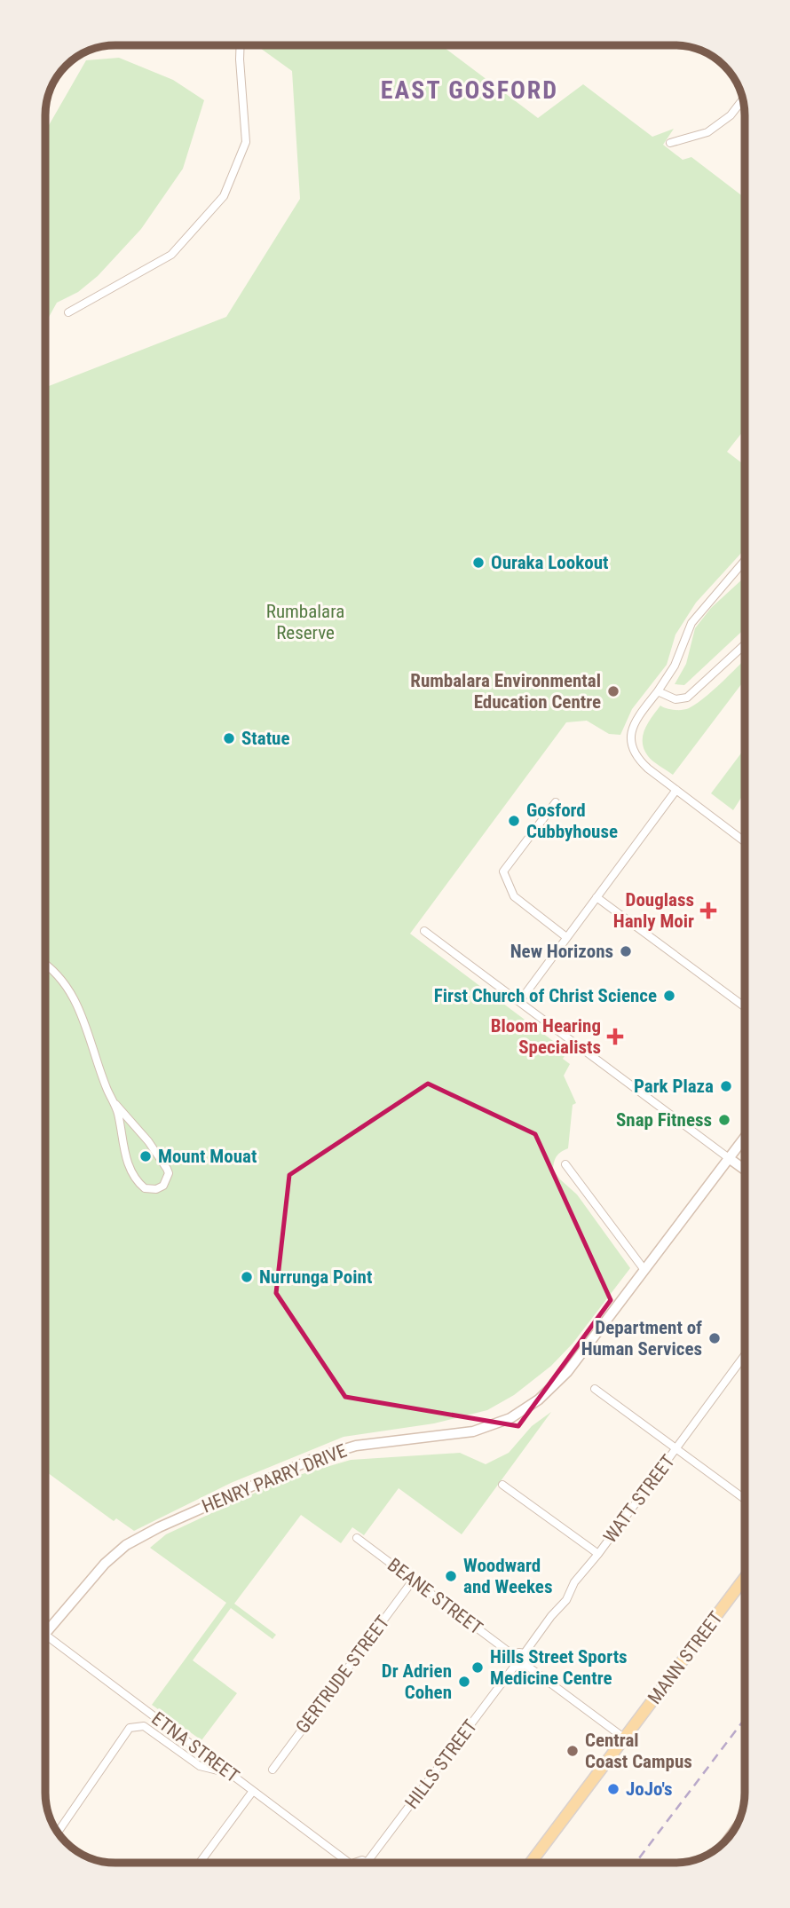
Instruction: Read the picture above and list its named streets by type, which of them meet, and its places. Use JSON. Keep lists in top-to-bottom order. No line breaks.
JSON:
{"streets":{"main road":["HENRY PARRY DRIVE","MANN STREET"],"street":["WATT STREET","BEANE STREET","GERTRUDE STREET","ETNA STREET","HILLS STREET"]},"crossings":[["WATT STREET","BEANE STREET"],["WATT STREET","HILLS STREET"],["BEANE STREET","GERTRUDE STREET"],["BEANE STREET","HILLS STREET"]],"districts":["EAST GOSFORD"],"parks":["Rumbalara Reserve"],"places":{"other":["Ouraka Lookout","Rumbalara Environmental Education Centre","Statue","Gosford Cubbyhouse","New Horizons","First Church of Christ Science","Park Plaza","Snap Fitness","Mount Mouat","Nurrunga Point","Department of Human Services","Woodward and Weekes","Hills Street Sports Medicine Centre","Dr Adrien Cohen","Central Coast Campus","JoJo's"],"health":["Douglass Hanly Moir","Bloom Hearing Specialists"]}}
